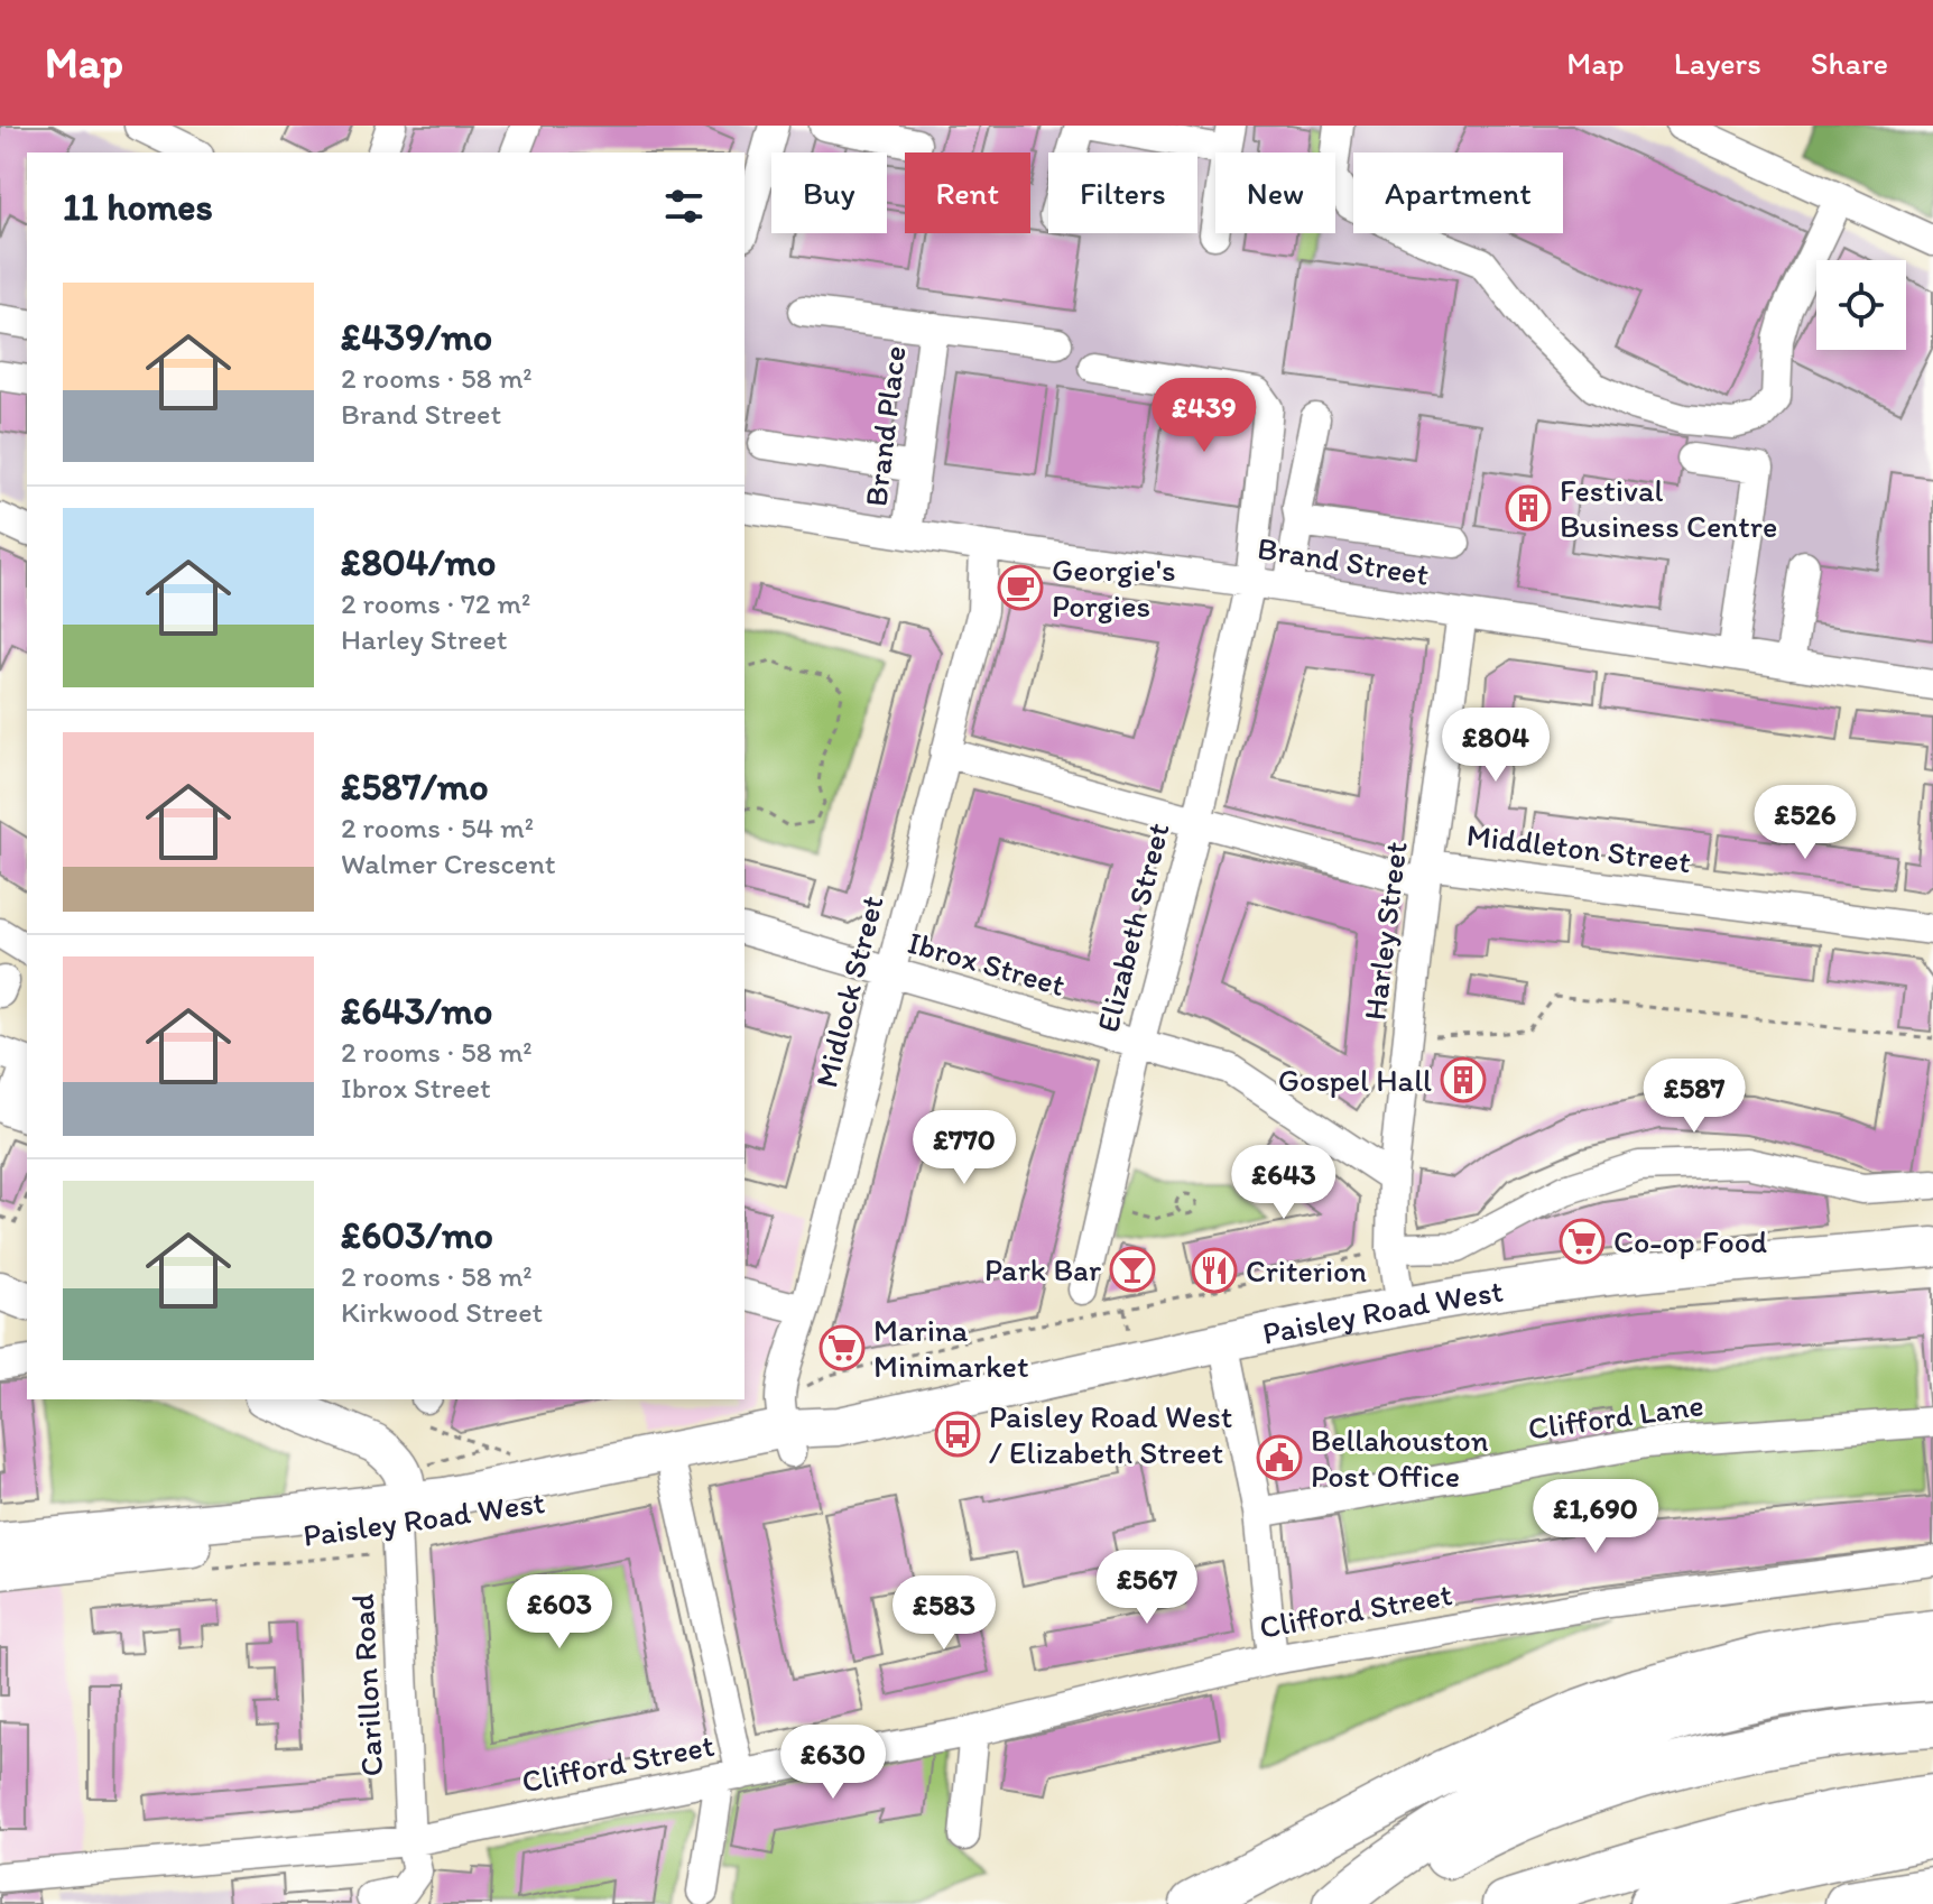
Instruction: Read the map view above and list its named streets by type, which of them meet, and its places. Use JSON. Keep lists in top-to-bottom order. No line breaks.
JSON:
{"streets":{"main road":["Paisley Road West"],"street":["Brand Place","Brand Street","Middleton Street","Elizabeth Street","Harley Street","Ibrox Street","Midlock Street","Clifford Lane","Clifford Street","Carillon Road"]},"crossings":[["Brand Place","Brand Street"],["Brand Street","Elizabeth Street"],["Brand Street","Harley Street"],["Brand Street","Midlock Street"],["Middleton Street","Elizabeth Street"],["Middleton Street","Harley Street"],["Middleton Street","Midlock Street"],["Elizabeth Street","Ibrox Street"],["Harley Street","Ibrox Street"],["Harley Street","Paisley Road West"],["Ibrox Street","Midlock Street"],["Midlock Street","Paisley Road West"],["Paisley Road West","Carillon Road"],["Clifford Street","Carillon Road"]],"places":{"building":["Festival Business Centre","Gospel Hall"],"cafe":["Georgie's Porgies"],"supermarket":["Co-op Food","Marina Minimarket"],"bar":["Park Bar"],"restaurant":["Criterion"],"bus stop":["Paisley Road West / Elizabeth Street"],"public building":["Bellahouston Post Office"]},"page":{"header":"Map","nav":["Map","Layers","Share"],"chip":["Buy","Rent","Filters","New","Apartment"],"heading":"11 homes","list":[{"name":"£439/mo","note":"2 rooms · 58 m² · Brand Street"},{"name":"£804/mo","note":"2 rooms · 72 m² · Harley Street"},{"name":"£587/mo","note":"2 rooms · 54 m² · Walmer Crescent"},{"name":"£643/mo","note":"2 rooms · 58 m² · Ibrox Street"},{"name":"£603/mo","note":"2 rooms · 58 m² · Kirkwood Street"}],"price":["£439","£804","£526","£587","£770","£643","£1,690","£567","£603","£583","£630"]}}
